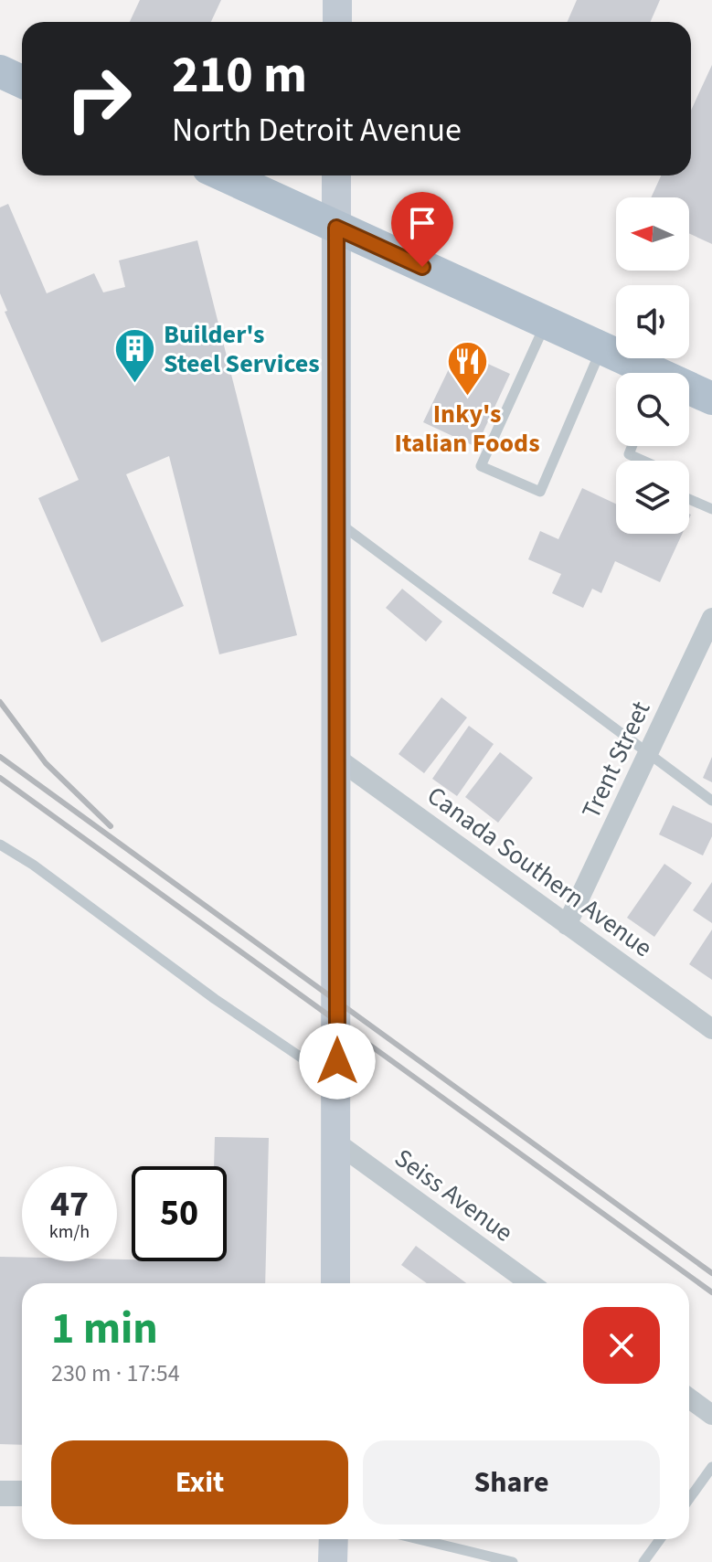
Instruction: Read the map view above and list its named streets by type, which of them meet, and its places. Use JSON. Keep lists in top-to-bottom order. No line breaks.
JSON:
{"streets":{"street":["Trent Street","Canada Southern Avenue","Seiss Avenue"]},"crossings":[["Trent Street","Canada Southern Avenue"]],"places":{"building":["Builder's Steel Services"],"restaurant":["Inky's Italian Foods"]},"north":"left","page":{"turn":["210 m","North Detroit Avenue"],"speed":"47 km/h","limit":"50","heading":["1 min","230 m · 17:54"],"buttons":["Exit","Share"]}}
